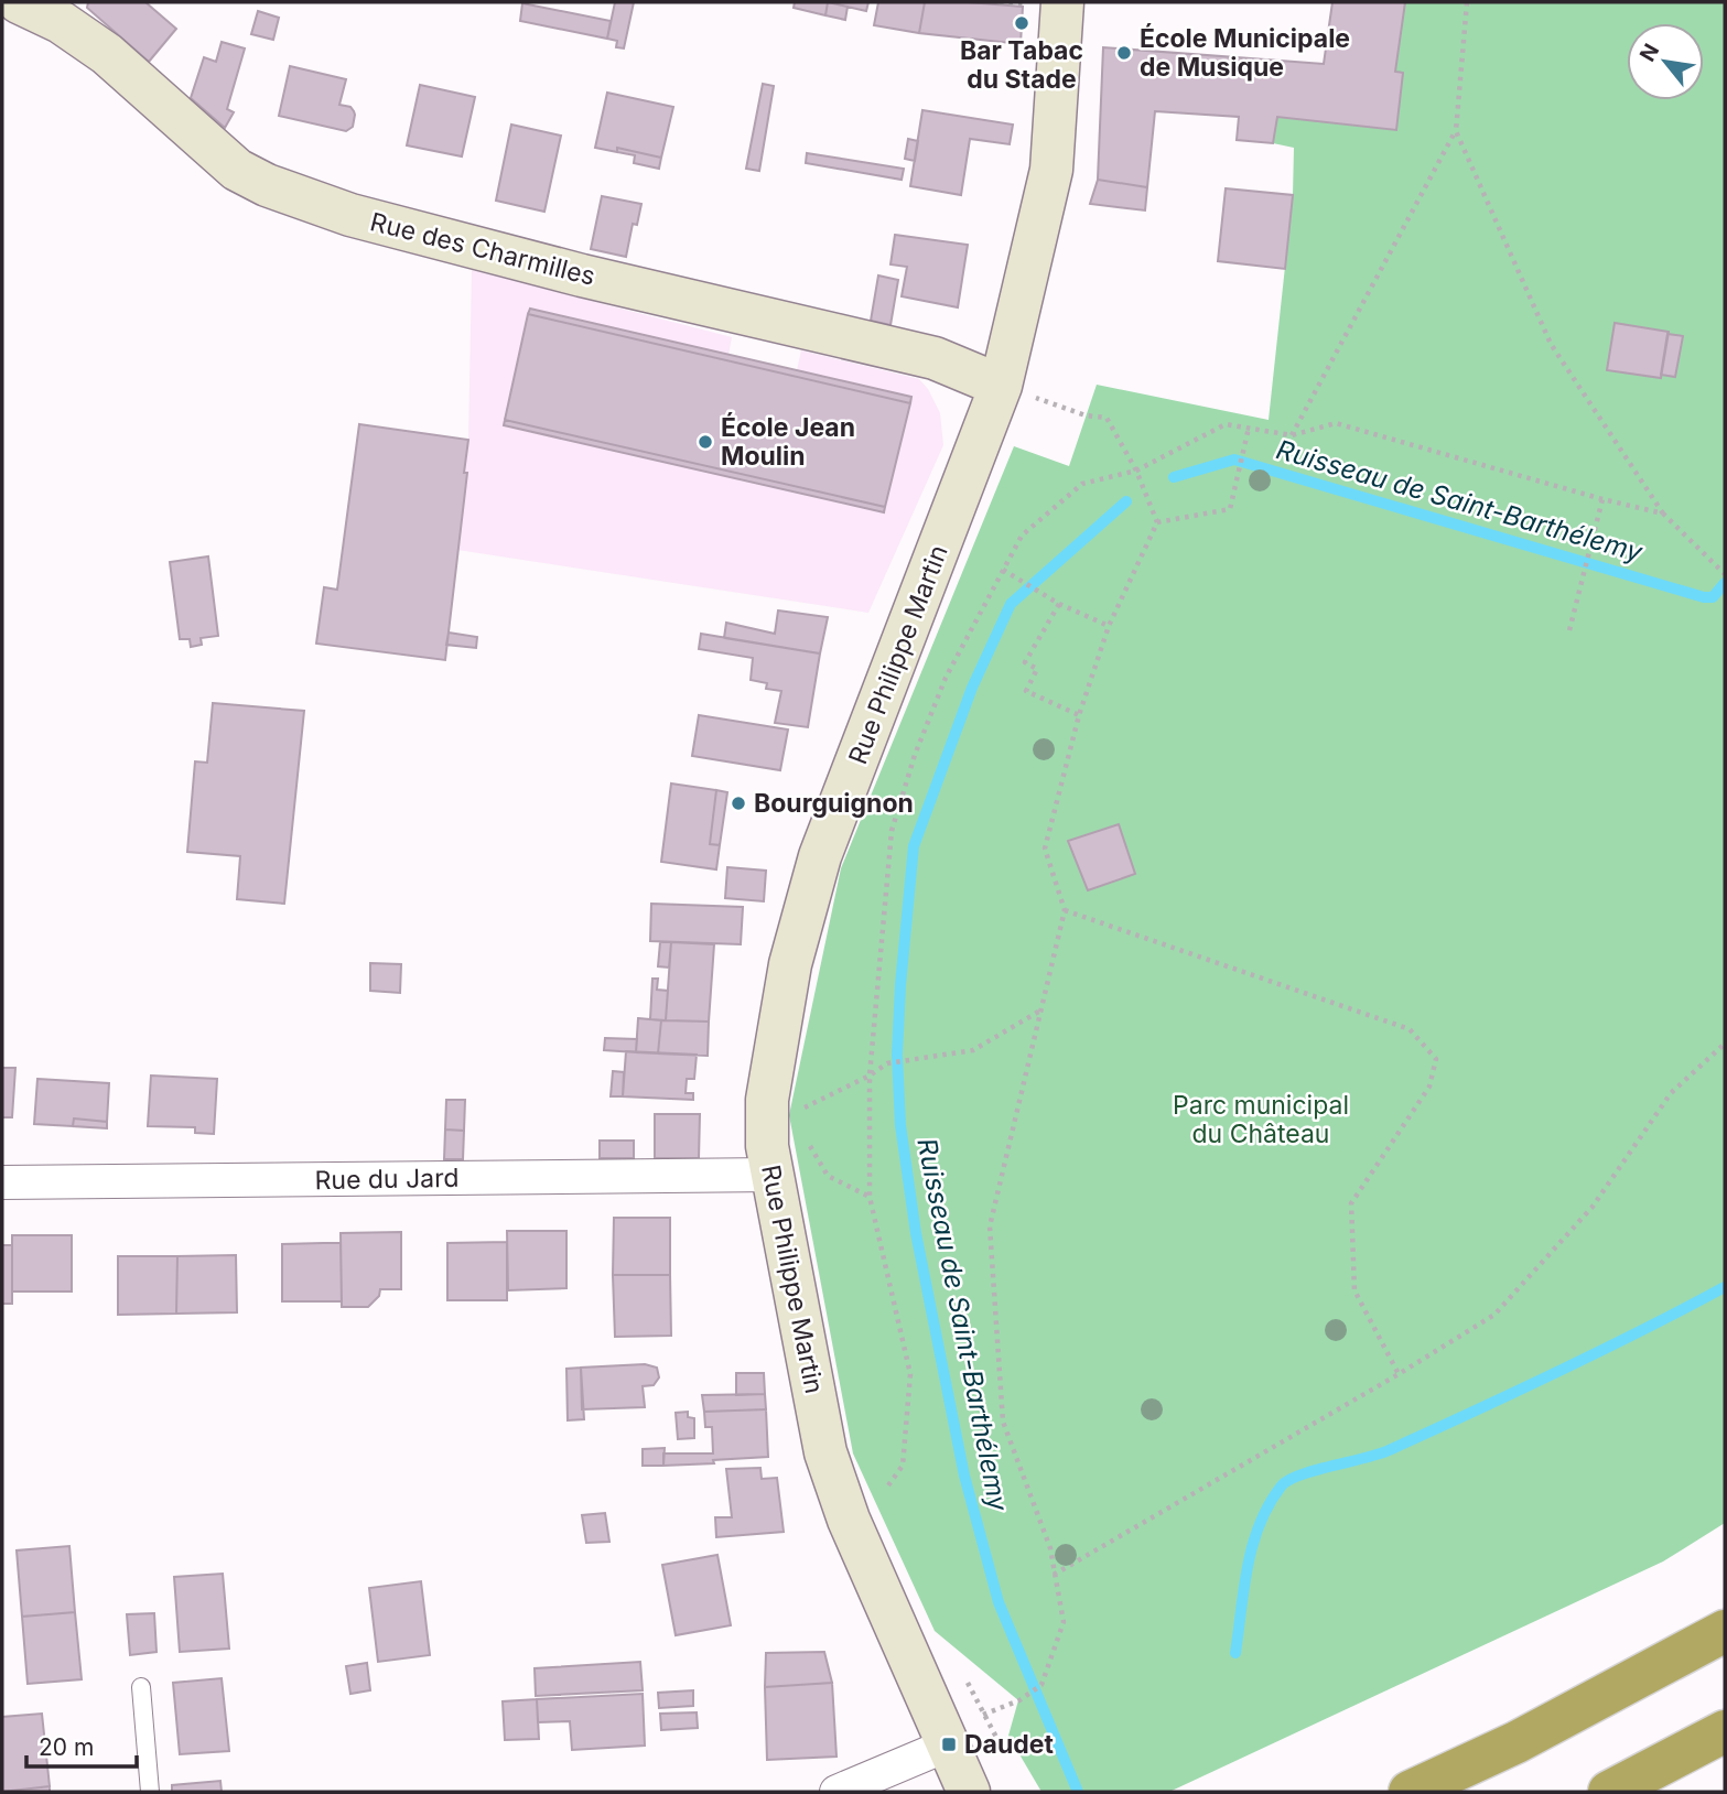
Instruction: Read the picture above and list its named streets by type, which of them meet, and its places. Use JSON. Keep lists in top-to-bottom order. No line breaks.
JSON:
{"streets":{"street":["Rue des Charmilles","Rue Philippe Martin","Rue du Jard"]},"crossings":[["Rue des Charmilles","Rue Philippe Martin"],["Rue Philippe Martin","Rue du Jard"]],"water":["Ruisseau de Saint-Barthélemy"],"parks":["Parc municipal du Château"],"places":{"other":["Bar Tabac du Stade","École Municipale de Musique","École Jean Moulin","Bourguignon"],"transit":["Daudet"]},"scale_bar":"20 m","north":"top left"}
